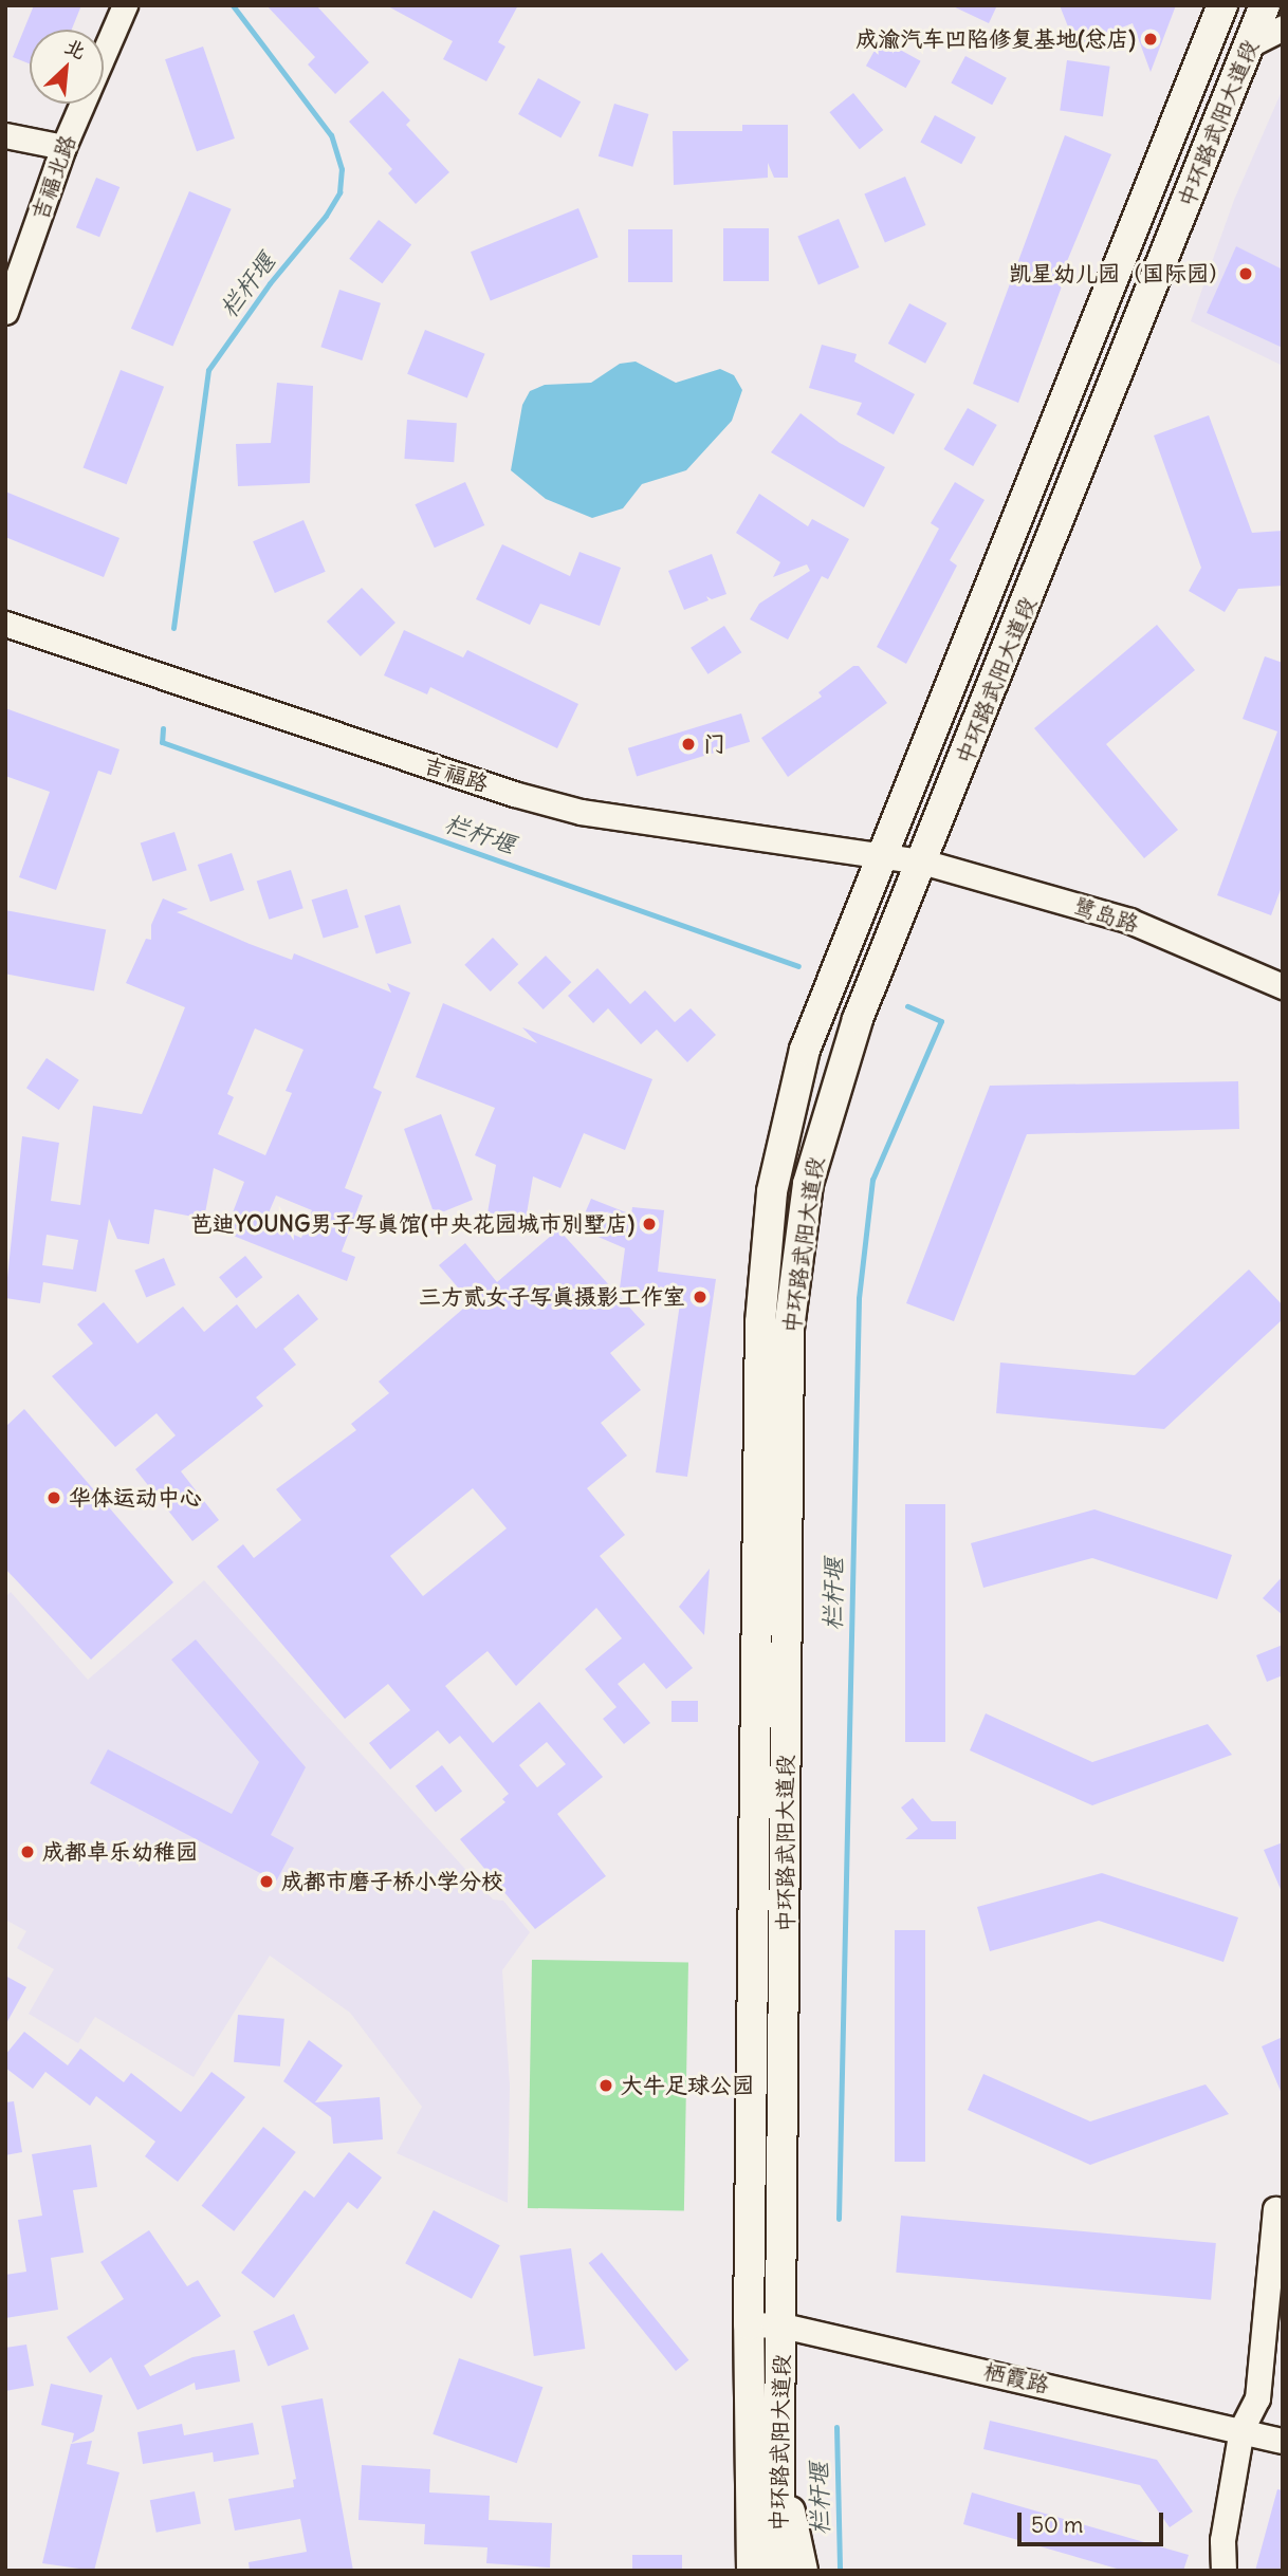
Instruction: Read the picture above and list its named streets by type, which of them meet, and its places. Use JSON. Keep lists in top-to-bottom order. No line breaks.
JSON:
{"streets":{"main road":["中环路武阳大道段"],"street":["吉福北路","吉福路","鹭岛路","栖霞路"]},"crossings":[["中环路武阳大道段","吉福路"],["中环路武阳大道段","鹭岛路"],["中环路武阳大道段","栖霞路"],["吉福路","鹭岛路"]],"water":["栏杆堰"],"places":["成渝汽车凹陷修复基地(总店)","凯星幼儿园（国际园）","门","芭迪YOUNG男子写真馆(中央花园城市别墅店)","三方贰女子写真摄影工作室","华体运动中心","成都卓乐幼稚园","成都市磨子桥小学分校","大牛足球公园"],"scale_bar":"50 m","north":"top right"}
